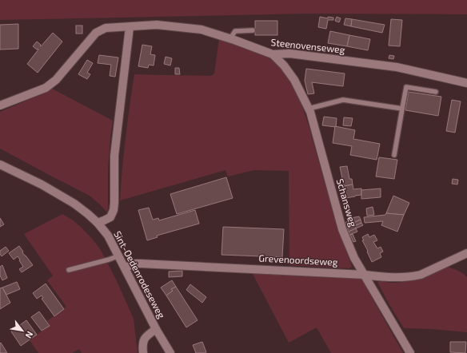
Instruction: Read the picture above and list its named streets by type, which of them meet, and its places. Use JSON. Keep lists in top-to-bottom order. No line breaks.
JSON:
{"streets":{"street":["Steenovenseweg","Schansweg","Grevenoordseweg","Sint-Oedenrodeseweg"]},"crossings":[["Steenovenseweg","Schansweg"],["Schansweg","Grevenoordseweg"],["Grevenoordseweg","Sint-Oedenrodeseweg"]],"north":"bottom right"}
